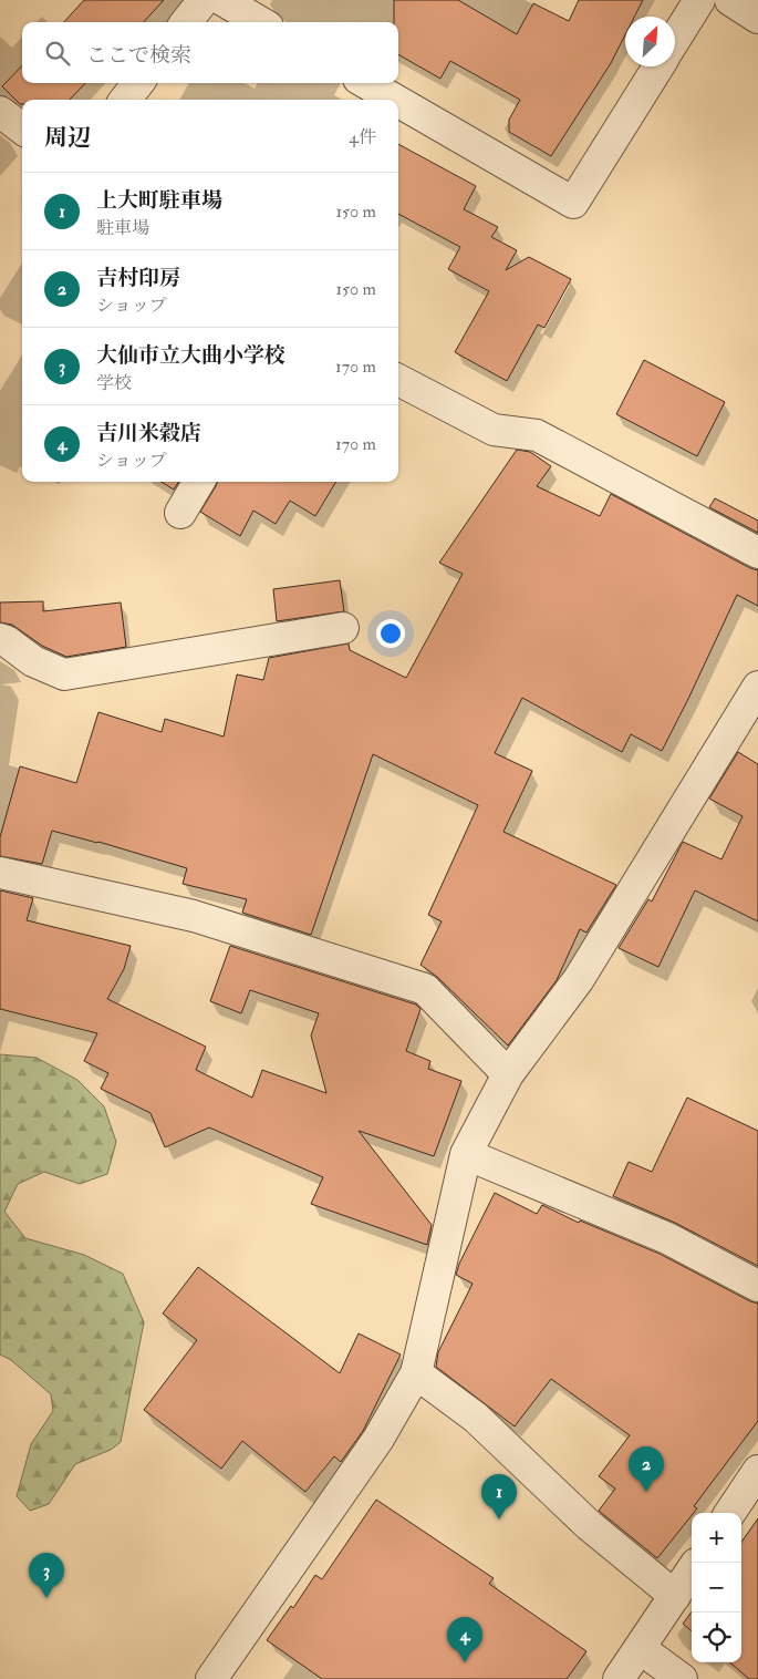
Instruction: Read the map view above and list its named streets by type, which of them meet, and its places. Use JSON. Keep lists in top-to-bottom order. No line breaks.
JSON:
{"north":"top right","page":{"search":"ここで検索","heading":["周辺","4件"],"list":[{"mark":"1","name":"上大町駐車場","note":"駐車場","value":"150 m"},{"mark":"2","name":"吉村印房","note":"ショップ","value":"150 m"},{"mark":"3","name":"大仙市立大曲小学校","note":"学校","value":"170 m"},{"mark":"4","name":"吉川米穀店","note":"ショップ","value":"170 m"}],"pins":["2","1","3","4"],"map_buttons":["+","−"]}}
